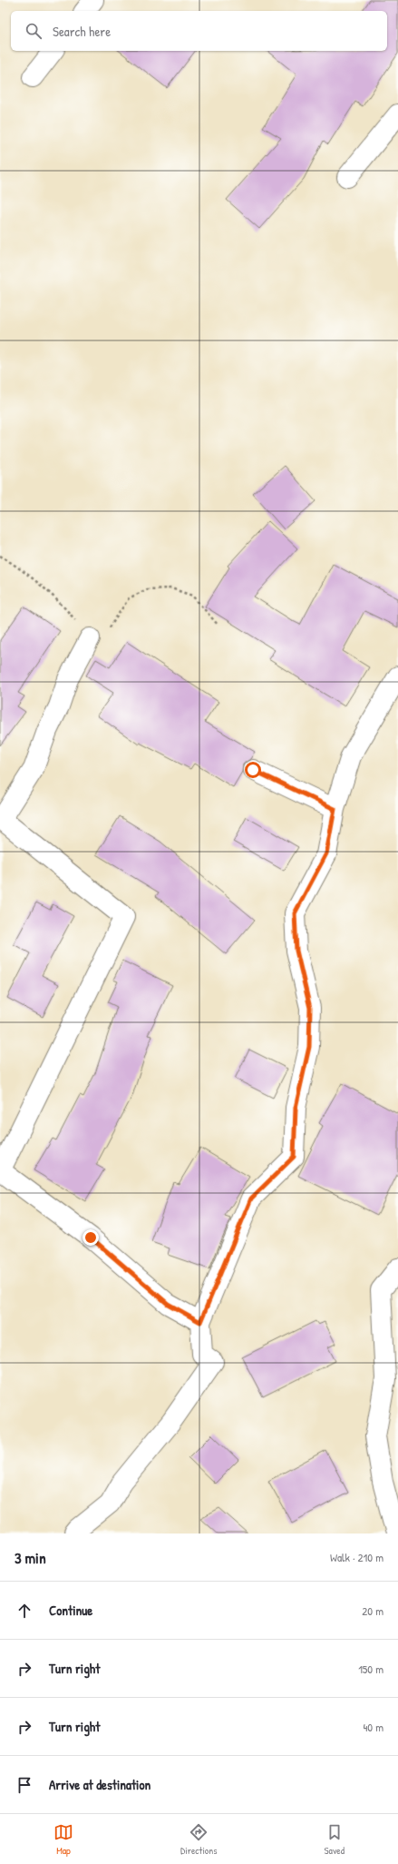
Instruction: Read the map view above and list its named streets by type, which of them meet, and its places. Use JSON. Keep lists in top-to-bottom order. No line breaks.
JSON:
{"page":{"search":"Search here","heading":["3 min","Walk · 210 m"],"list":[["Continue","20 m"],["Turn right","150 m"],["Turn right","40 m"],"Arrive at destination"],"nav":["Map","Directions","Saved"]}}
